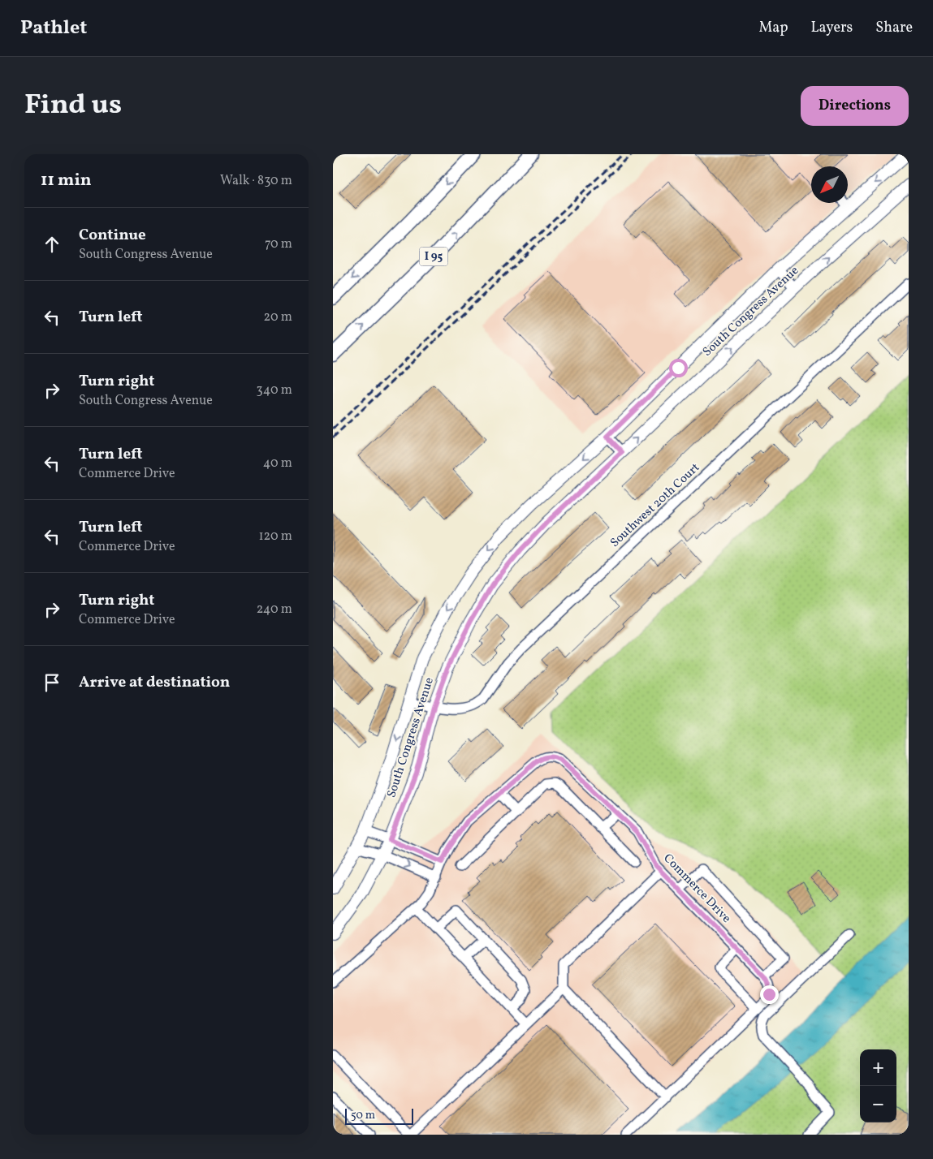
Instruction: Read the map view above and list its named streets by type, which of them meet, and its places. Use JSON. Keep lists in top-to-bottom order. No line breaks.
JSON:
{"streets":{"highway":["I 95"],"main road":["South Congress Avenue"],"street":["Southwest 20th Court","Commerce Drive"]},"crossings":[["South Congress Avenue","Southwest 20th Court"]],"scale_bar":"50 m","north":"bottom left","page":{"header":"Pathlet","nav":["Map","Layers","Share"],"title":"Find us","buttons":"Directions","heading":["11 min","Walk · 830 m"],"list":[["Continue","South Congress Avenue","70 m"],["Turn left","20 m"],["Turn right","South Congress Avenue","340 m"],["Turn left","Commerce Drive","40 m"],["Turn left","Commerce Drive","120 m"],["Turn right","Commerce Drive","240 m"],"Arrive at destination"],"map_buttons":["+","−"],"scale":"50 m"}}
